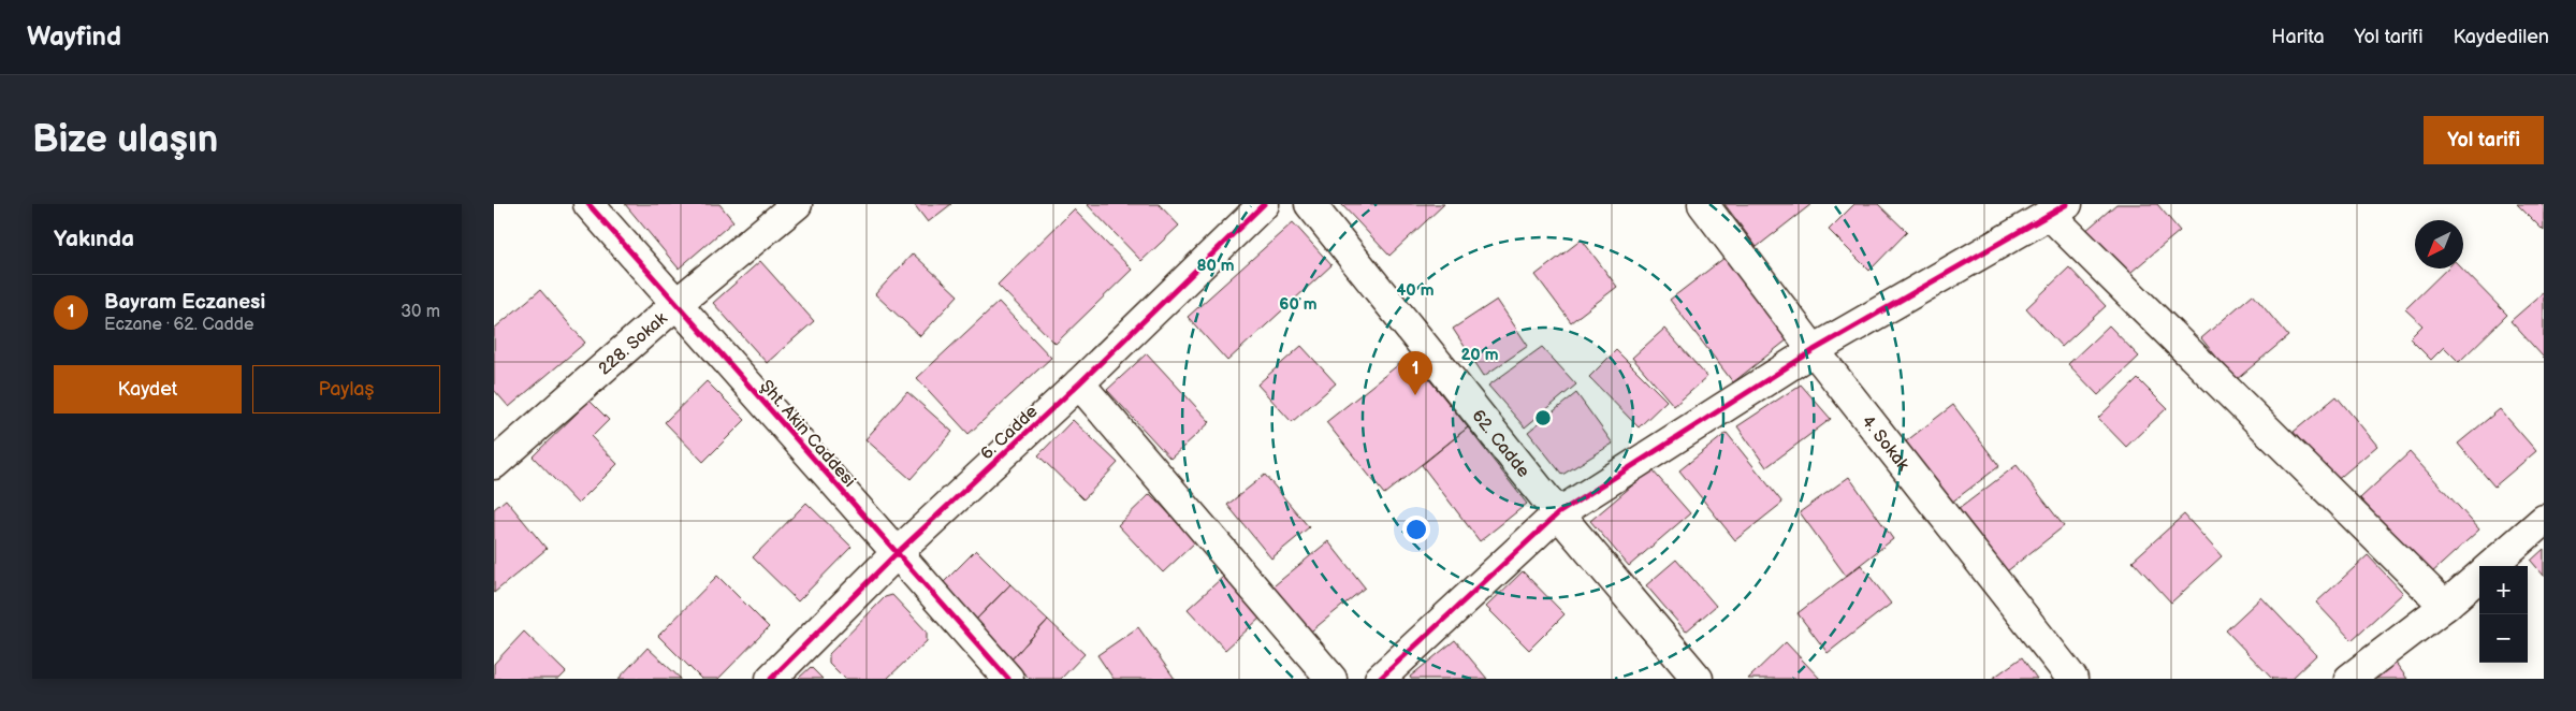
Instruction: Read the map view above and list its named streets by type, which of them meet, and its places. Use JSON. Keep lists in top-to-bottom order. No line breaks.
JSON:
{"streets":{"street":["228. Sokak","6. Cadde","Şht. Akin Caddesi","4. Sokak","62. Cadde"]},"crossings":[["228. Sokak","Şht. Akin Caddesi"],["6. Cadde","Şht. Akin Caddesi"]],"north":"bottom left","page":{"header":"Wayfind","nav":["Harita","Yol tarifi","Kaydedilen"],"buttons":["Yol tarifi",["Kaydet","Paylaş"]],"title":"Bize ulaşın","heading":"Yakında","list":[{"mark":"1","name":"Bayram Eczanesi","note":"Eczane · 62. Cadde","value":"30 m"}],"pins":"1","map_buttons":["+","−"]},"rings":["80 m","40 m","60 m","20 m"]}
